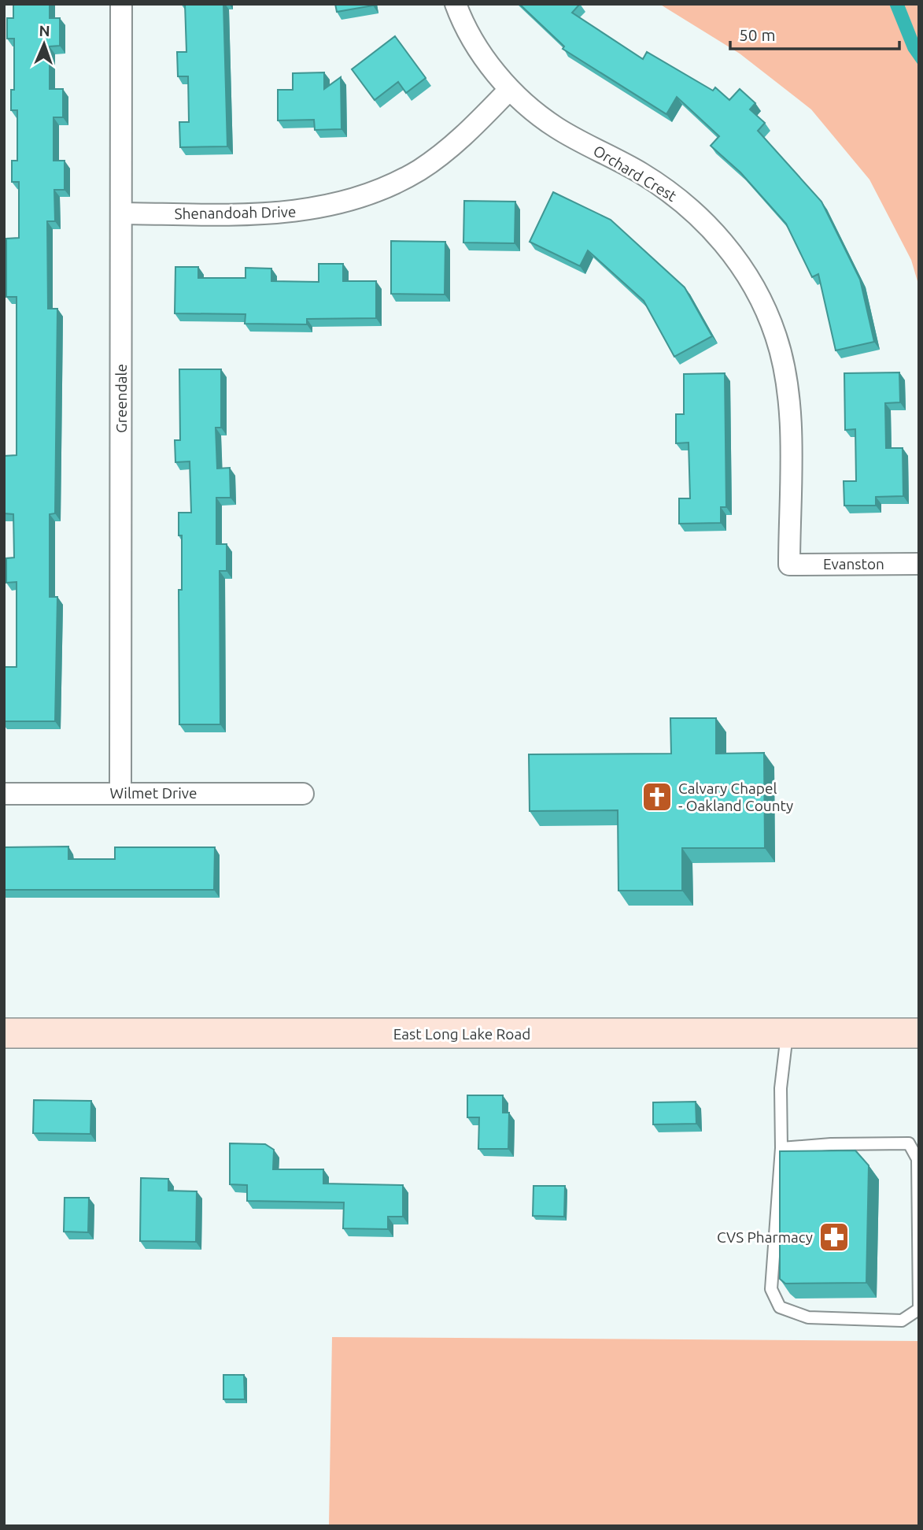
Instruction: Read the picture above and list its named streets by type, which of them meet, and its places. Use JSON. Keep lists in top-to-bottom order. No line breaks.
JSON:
{"streets":{"main road":["East Long Lake Road"],"street":["Orchard Crest","Shenandoah Drive","Greendale","Evanston","Wilmet Drive"]},"crossings":[["Orchard Crest","Shenandoah Drive"],["Orchard Crest","Evanston"],["Shenandoah Drive","Greendale"],["Greendale","Wilmet Drive"]],"places":{"church":["Calvary Chapel - Oakland County"],"pharmacy":["CVS Pharmacy"]},"scale_bar":"50 m","north":"top"}
